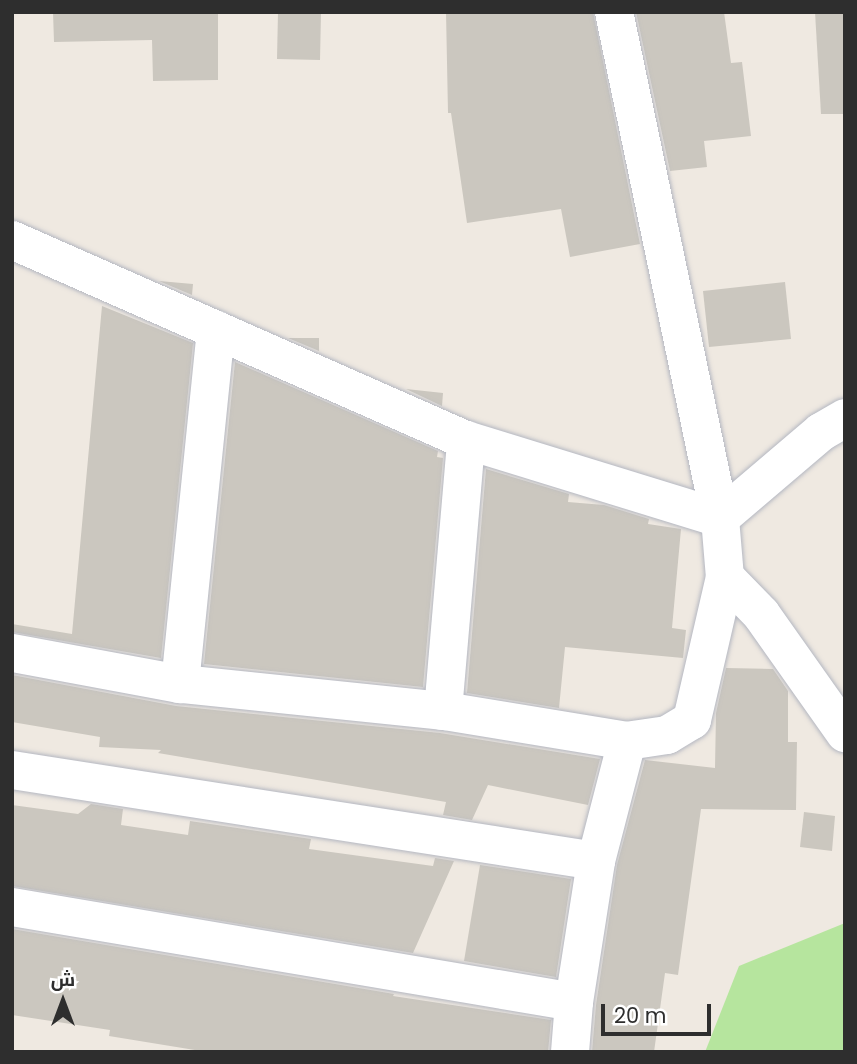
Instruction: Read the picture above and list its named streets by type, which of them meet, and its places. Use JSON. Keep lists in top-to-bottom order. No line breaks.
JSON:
{"scale_bar":"20 m","north":"top"}
